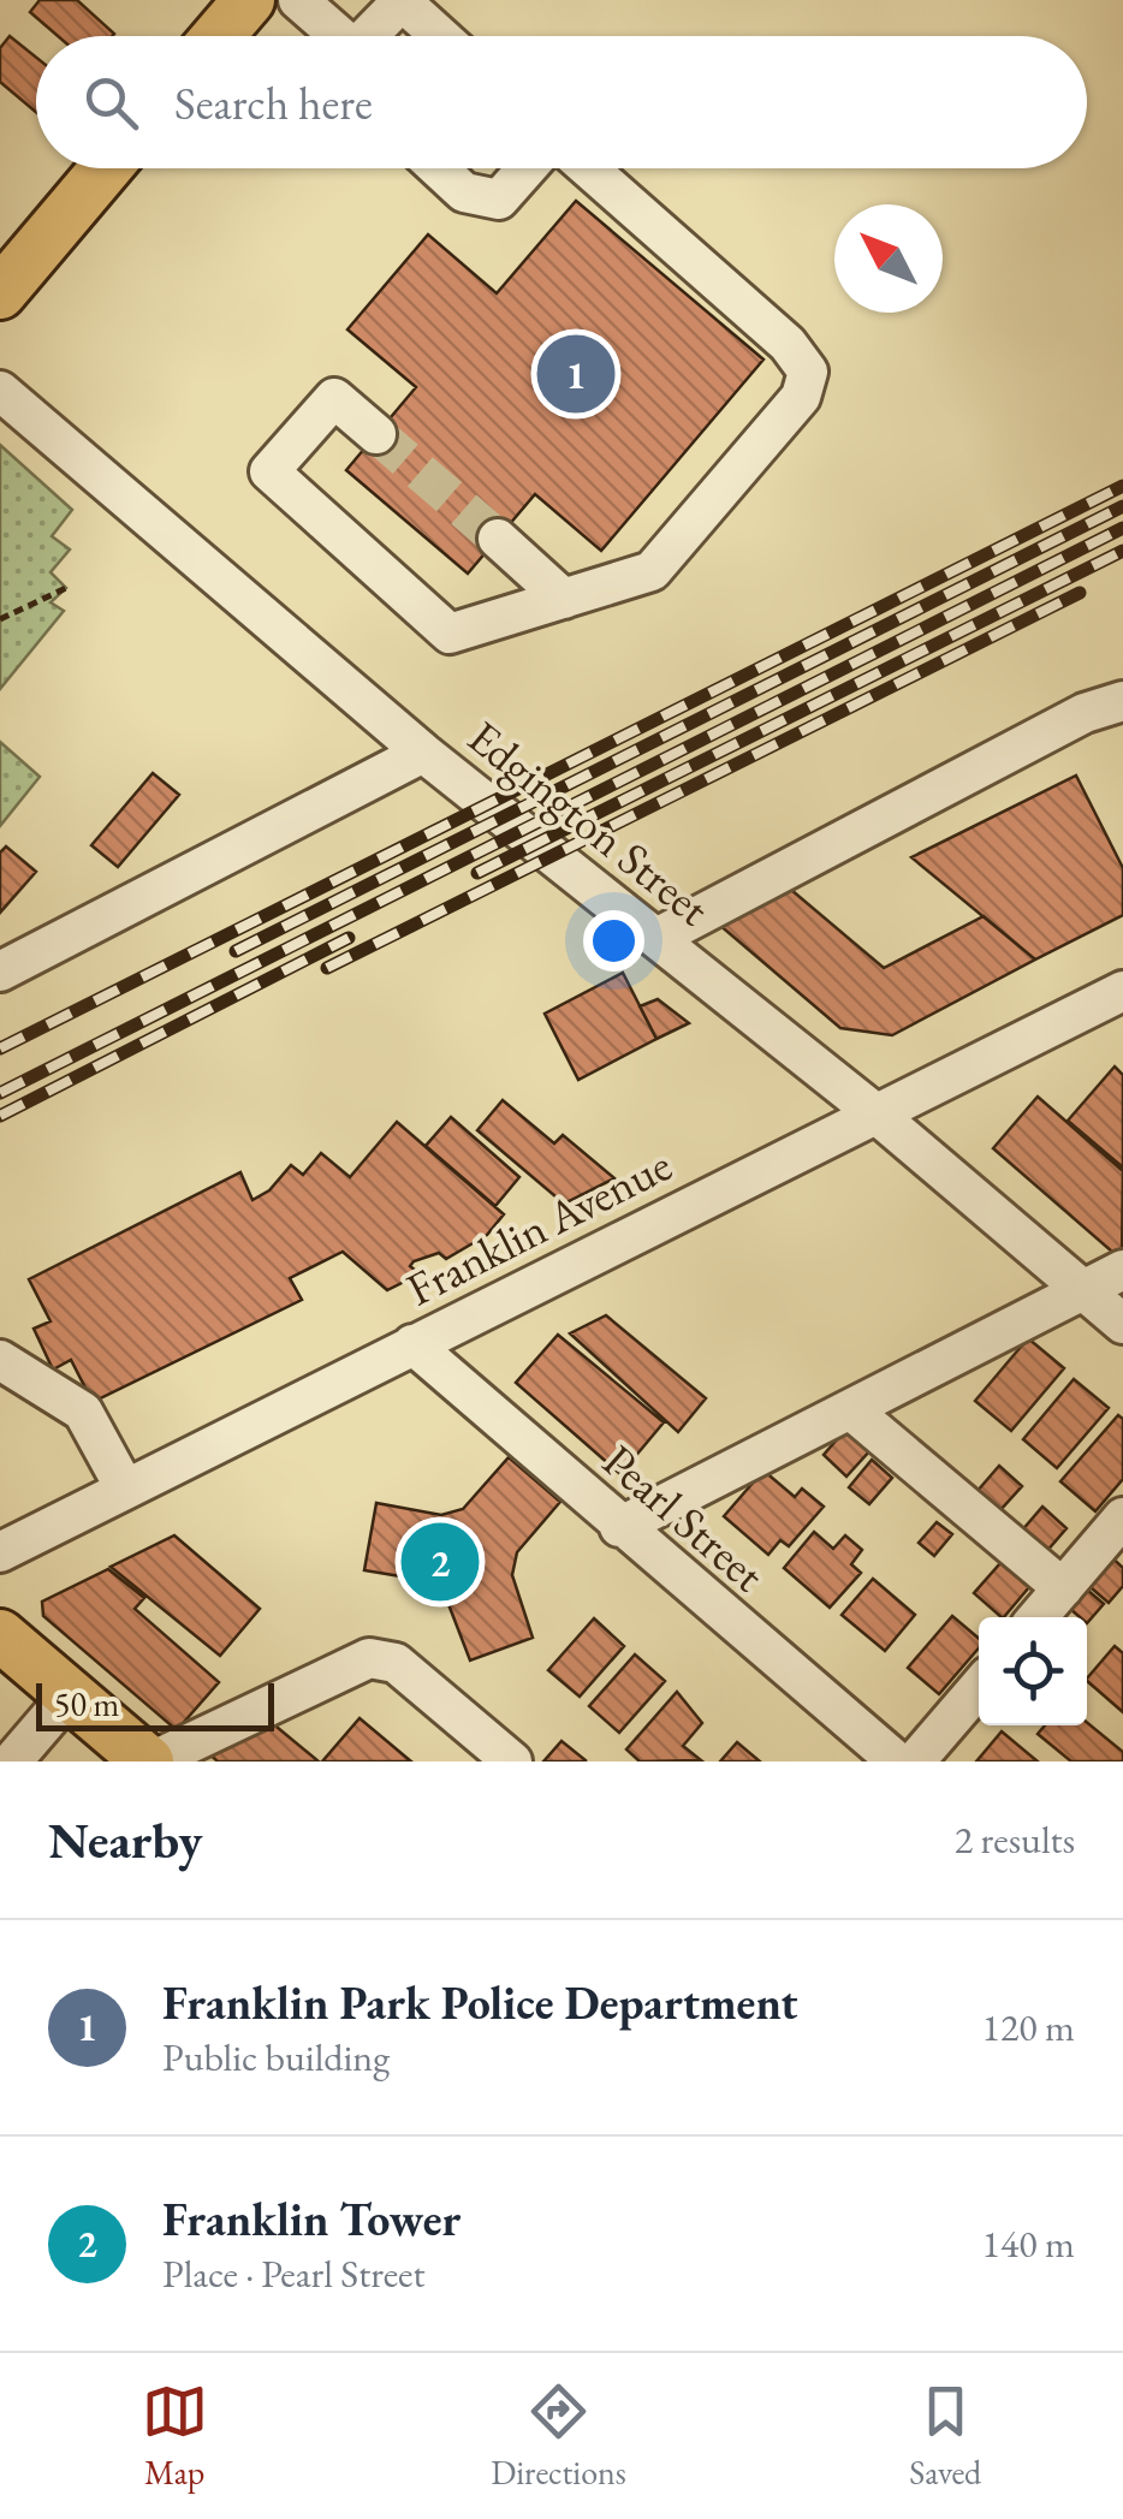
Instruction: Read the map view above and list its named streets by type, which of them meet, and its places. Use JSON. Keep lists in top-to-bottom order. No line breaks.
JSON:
{"streets":{"street":["Edgington Street","Franklin Avenue","Pearl Street"]},"crossings":[["Edgington Street","Franklin Avenue"],["Franklin Avenue","Pearl Street"]],"scale_bar":"50 m","north":"top left","page":{"search":"Search here","pins":["1","2"],"scale":"50 m","heading":["Nearby","2 results"],"list":[{"mark":"1","name":"Franklin Park Police Department","note":"Public building","value":"120 m"},{"mark":"2","name":"Franklin Tower","note":"Place · Pearl Street","value":"140 m"}],"nav":["Map","Directions","Saved"]}}
